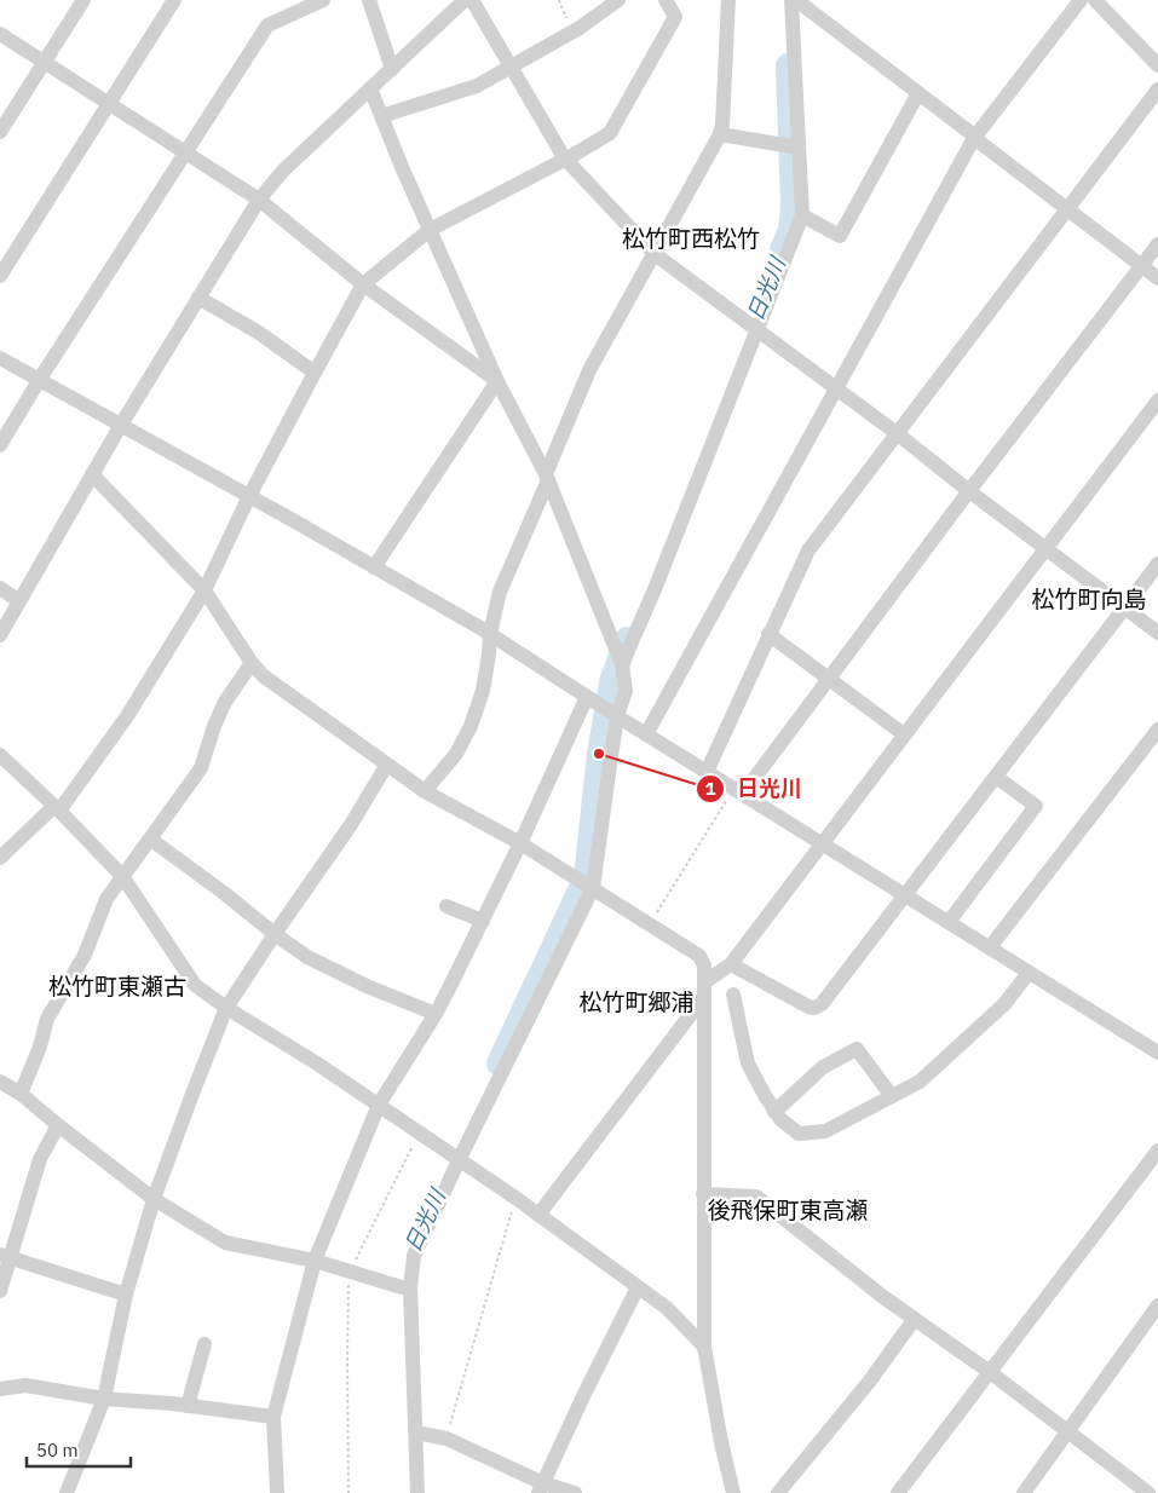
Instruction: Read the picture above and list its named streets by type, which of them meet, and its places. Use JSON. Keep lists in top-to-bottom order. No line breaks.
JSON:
{"districts":["松竹町西松竹","松竹町向島","松竹町東瀬古","松竹町郷浦","後飛保町東高瀬"],"water":["日光川"],"places":["日光川"],"scale_bar":"50 m"}
